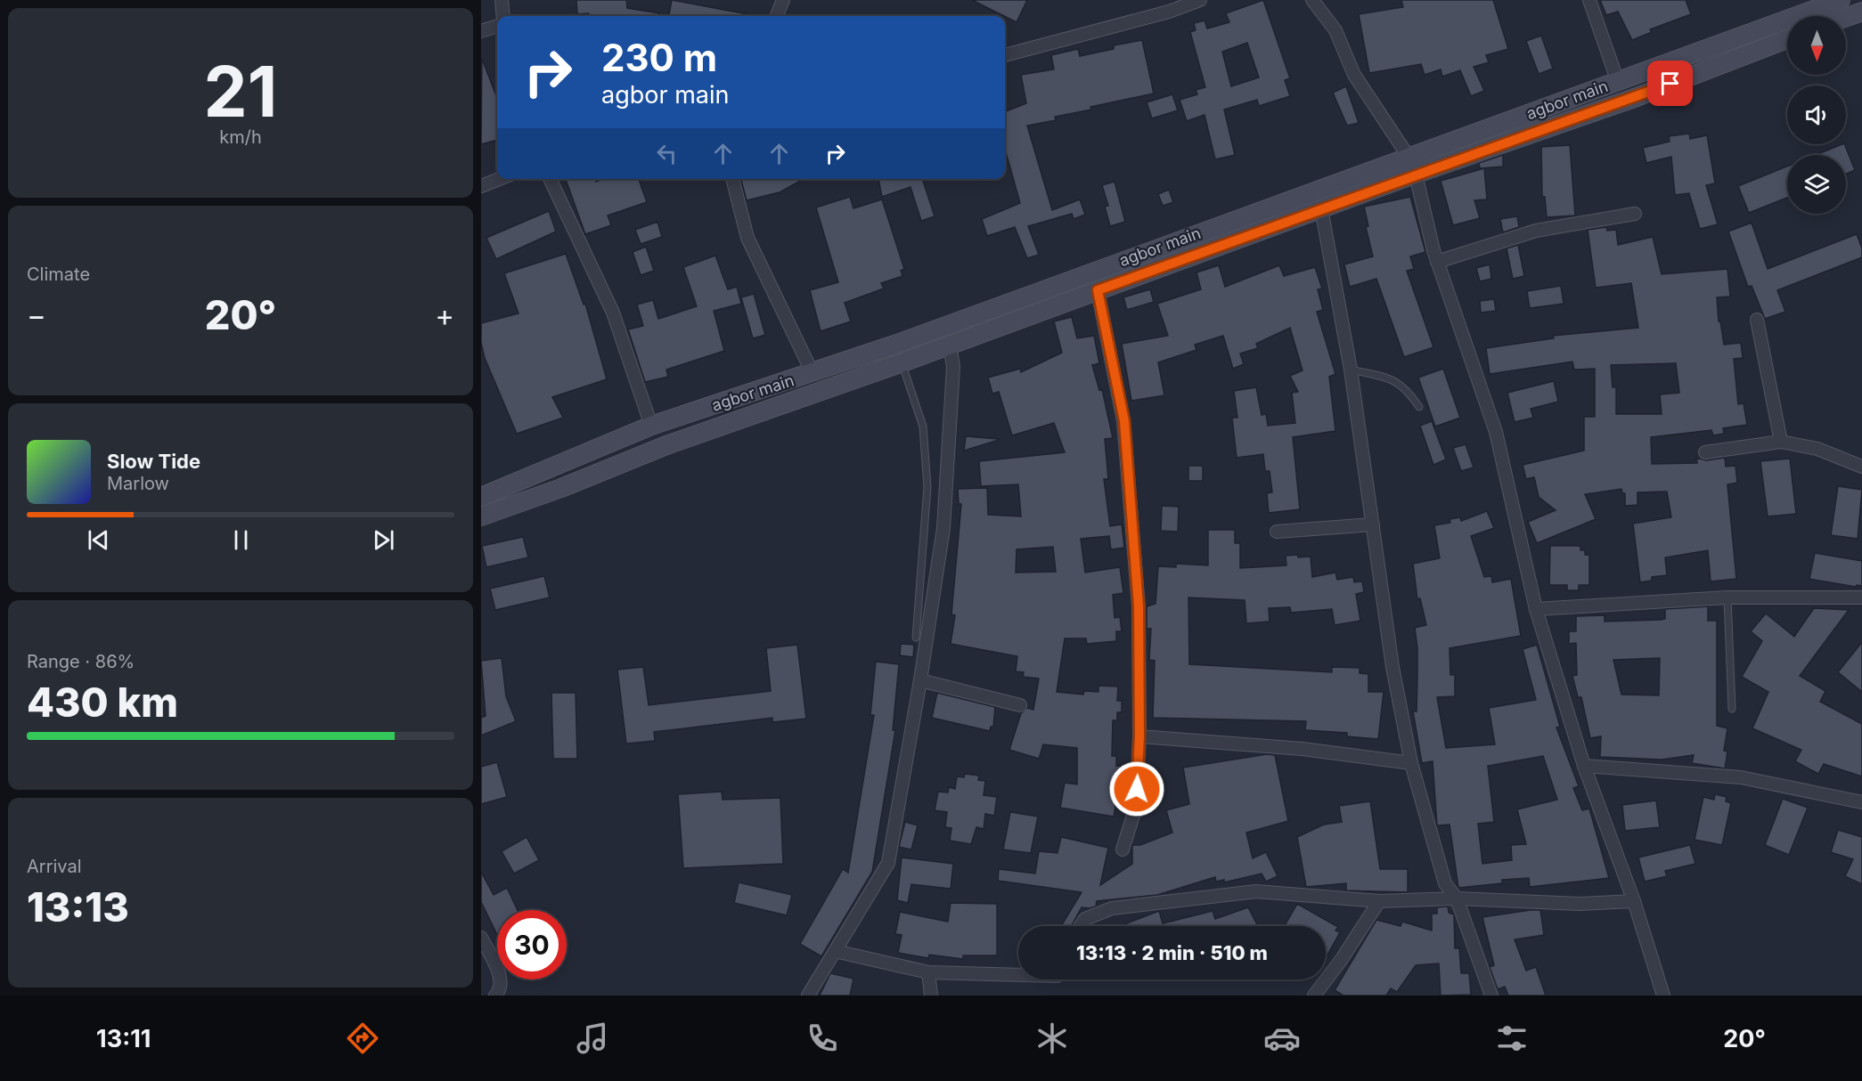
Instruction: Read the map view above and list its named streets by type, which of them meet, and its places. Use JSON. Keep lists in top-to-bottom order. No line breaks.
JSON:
{"streets":{"main road":["agbor main"]},"north":"bottom","page":{"tile":[["21","km/h"],"Climate",["Range · 86%","430 km"],["Arrival","13:13"]],"turn":["230 m","agbor main"],"heat":["−","20°","+"],"song":["Slow Tide","Marlow"],"limit":"30","trip":"13:13 · 2 min · 510 m","tabs":["13:11","20°"]}}
